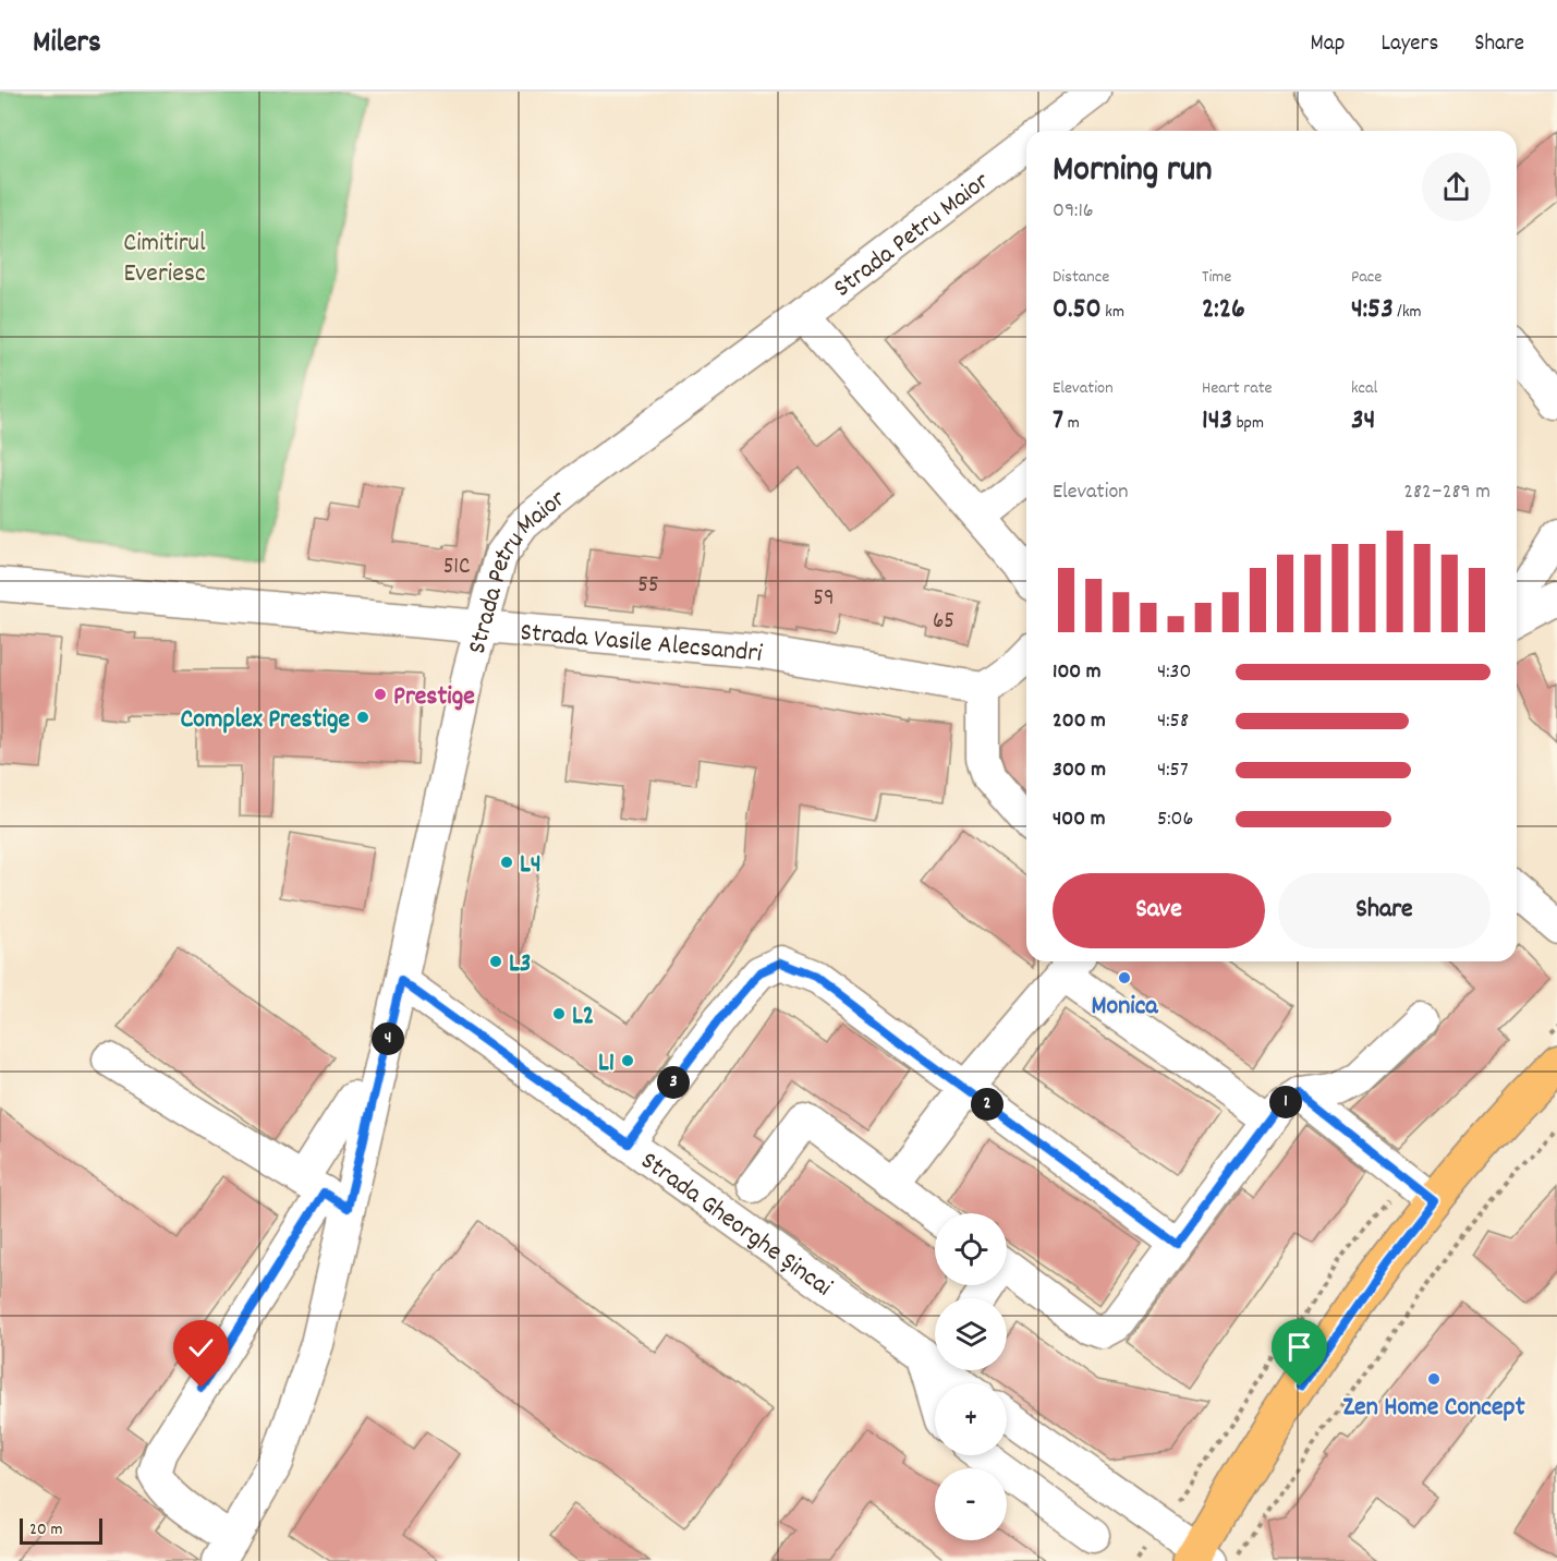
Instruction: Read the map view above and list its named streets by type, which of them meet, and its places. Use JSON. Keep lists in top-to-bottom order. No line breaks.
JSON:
{"streets":{"street":["Strada Petru Maior","Strada Vasile Alecsandri","Strada Gheorghe Șincai"]},"crossings":[["Strada Petru Maior","Strada Vasile Alecsandri"],["Strada Petru Maior","Strada Gheorghe Șincai"]],"parks":["Cimitirul Everiesc"],"places":["Prestige","Complex Prestige","L4","L3","Monica","L2","L1","Zen Home Concept"],"house_numbers":["51C","55","59","65"],"scale_bar":"20 m","page":{"header":"Milers","nav":["Map","Layers","Share"],"heading":["Morning run","09:16"],"stats":[["Distance","0.50 km"],["Time","2:26"],["Pace","4:53 /km"],["Elevation","7 m"],["Heart rate","143 bpm"],["kcal","34"]],"chart":["Elevation","282–289 m"],"list":[{"name":"100 m","note":"4:30"},{"name":"200 m","note":"4:58"},{"name":"300 m","note":"4:57"},{"name":"400 m","note":"5:06"}],"buttons":["Save","Share"],"pins":["4","3","1","2"],"map_buttons":["+","−"],"scale":"20 m"}}
